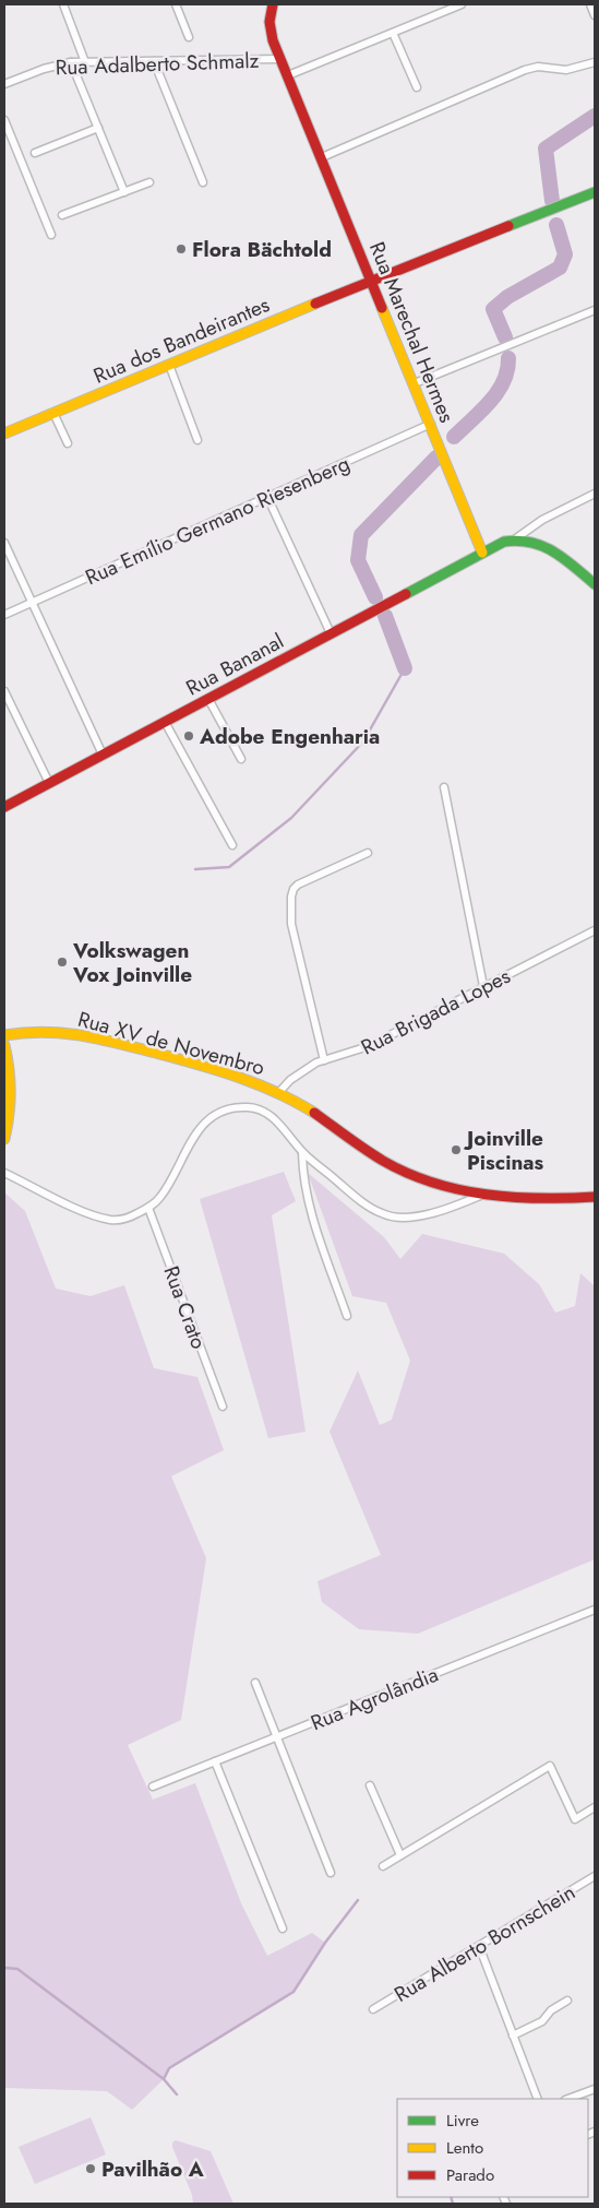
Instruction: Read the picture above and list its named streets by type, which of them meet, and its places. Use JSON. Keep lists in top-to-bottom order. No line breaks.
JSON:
{"streets":{"street":["Rua Adalberto Schmalz","Rua Marechal Hermes","Rua dos Bandeirantes","Rua Emílio Germano Riesenberg","Rua Bananal","Rua Brigada Lopes","Rua XV de Novembro","Rua Crato","Rua Agrolândia","Rua Alberto Bornschein"]},"crossings":[["Rua Adalberto Schmalz","Rua Marechal Hermes"],["Rua Marechal Hermes","Rua dos Bandeirantes"],["Rua Marechal Hermes","Rua Emílio Germano Riesenberg"],["Rua Marechal Hermes","Rua Bananal"],["Rua Brigada Lopes","Rua XV de Novembro"]],"places":["Flora Bächtold","Adobe Engenharia","Volkswagen Vox Joinville","Joinville Piscinas","Pavilhão A"],"legend":["Livre","Lento","Parado"]}
